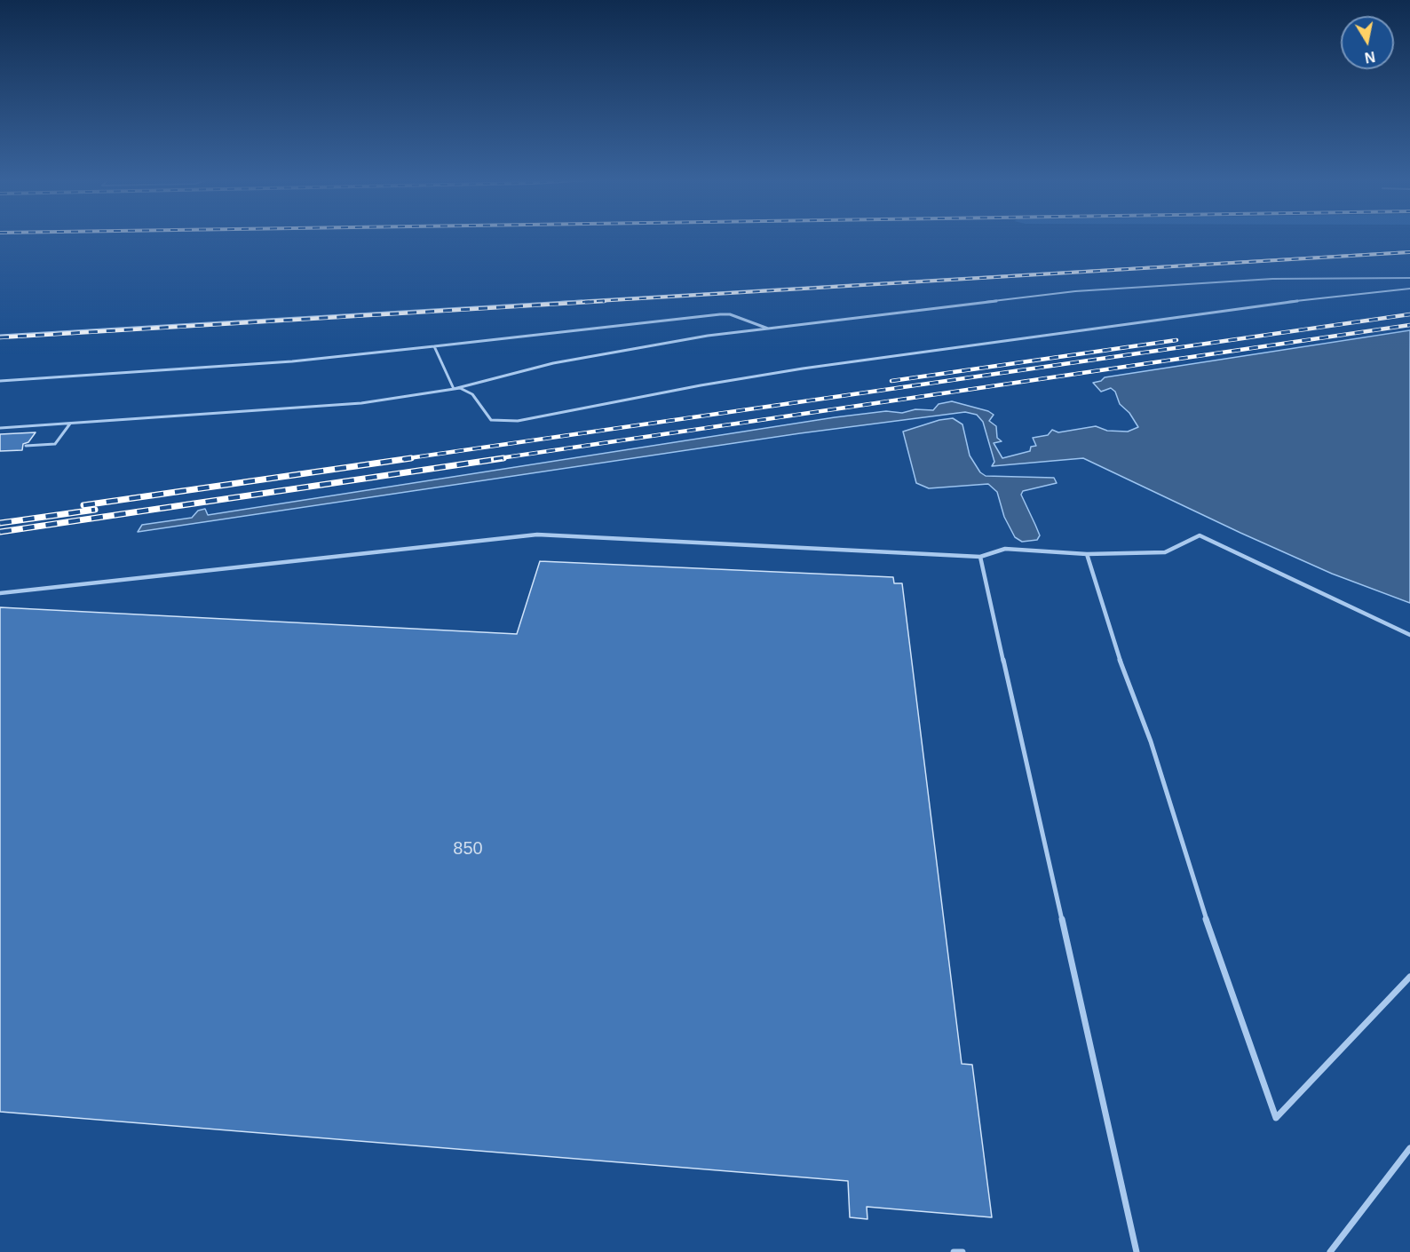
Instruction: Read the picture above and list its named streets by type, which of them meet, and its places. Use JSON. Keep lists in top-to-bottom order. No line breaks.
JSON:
{"house_numbers":["850"],"north":"bottom"}
